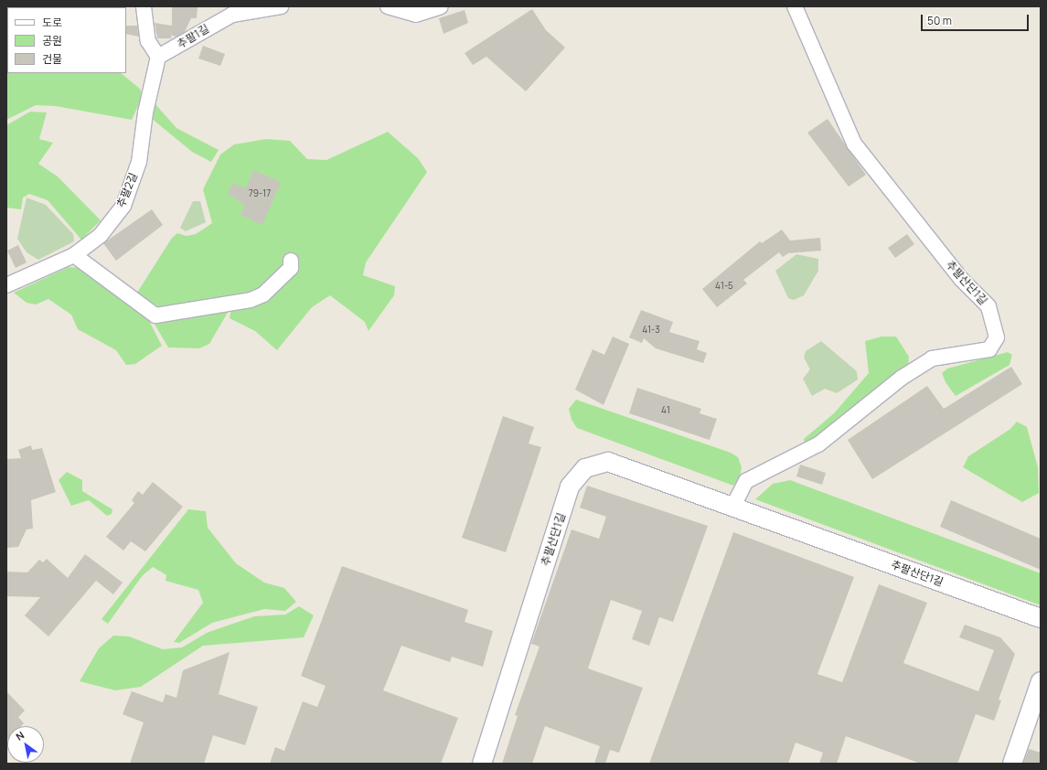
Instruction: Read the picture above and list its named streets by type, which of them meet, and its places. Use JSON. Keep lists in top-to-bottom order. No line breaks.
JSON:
{"streets":{"street":["추팔1길","추팔2길","추팔산단1길"]},"crossings":[["추팔1길","추팔2길"]],"house_numbers":["79-17","41-5","41-3","41"],"legend":["도로","공원","건물"],"scale_bar":"50 m","north":"top left"}
